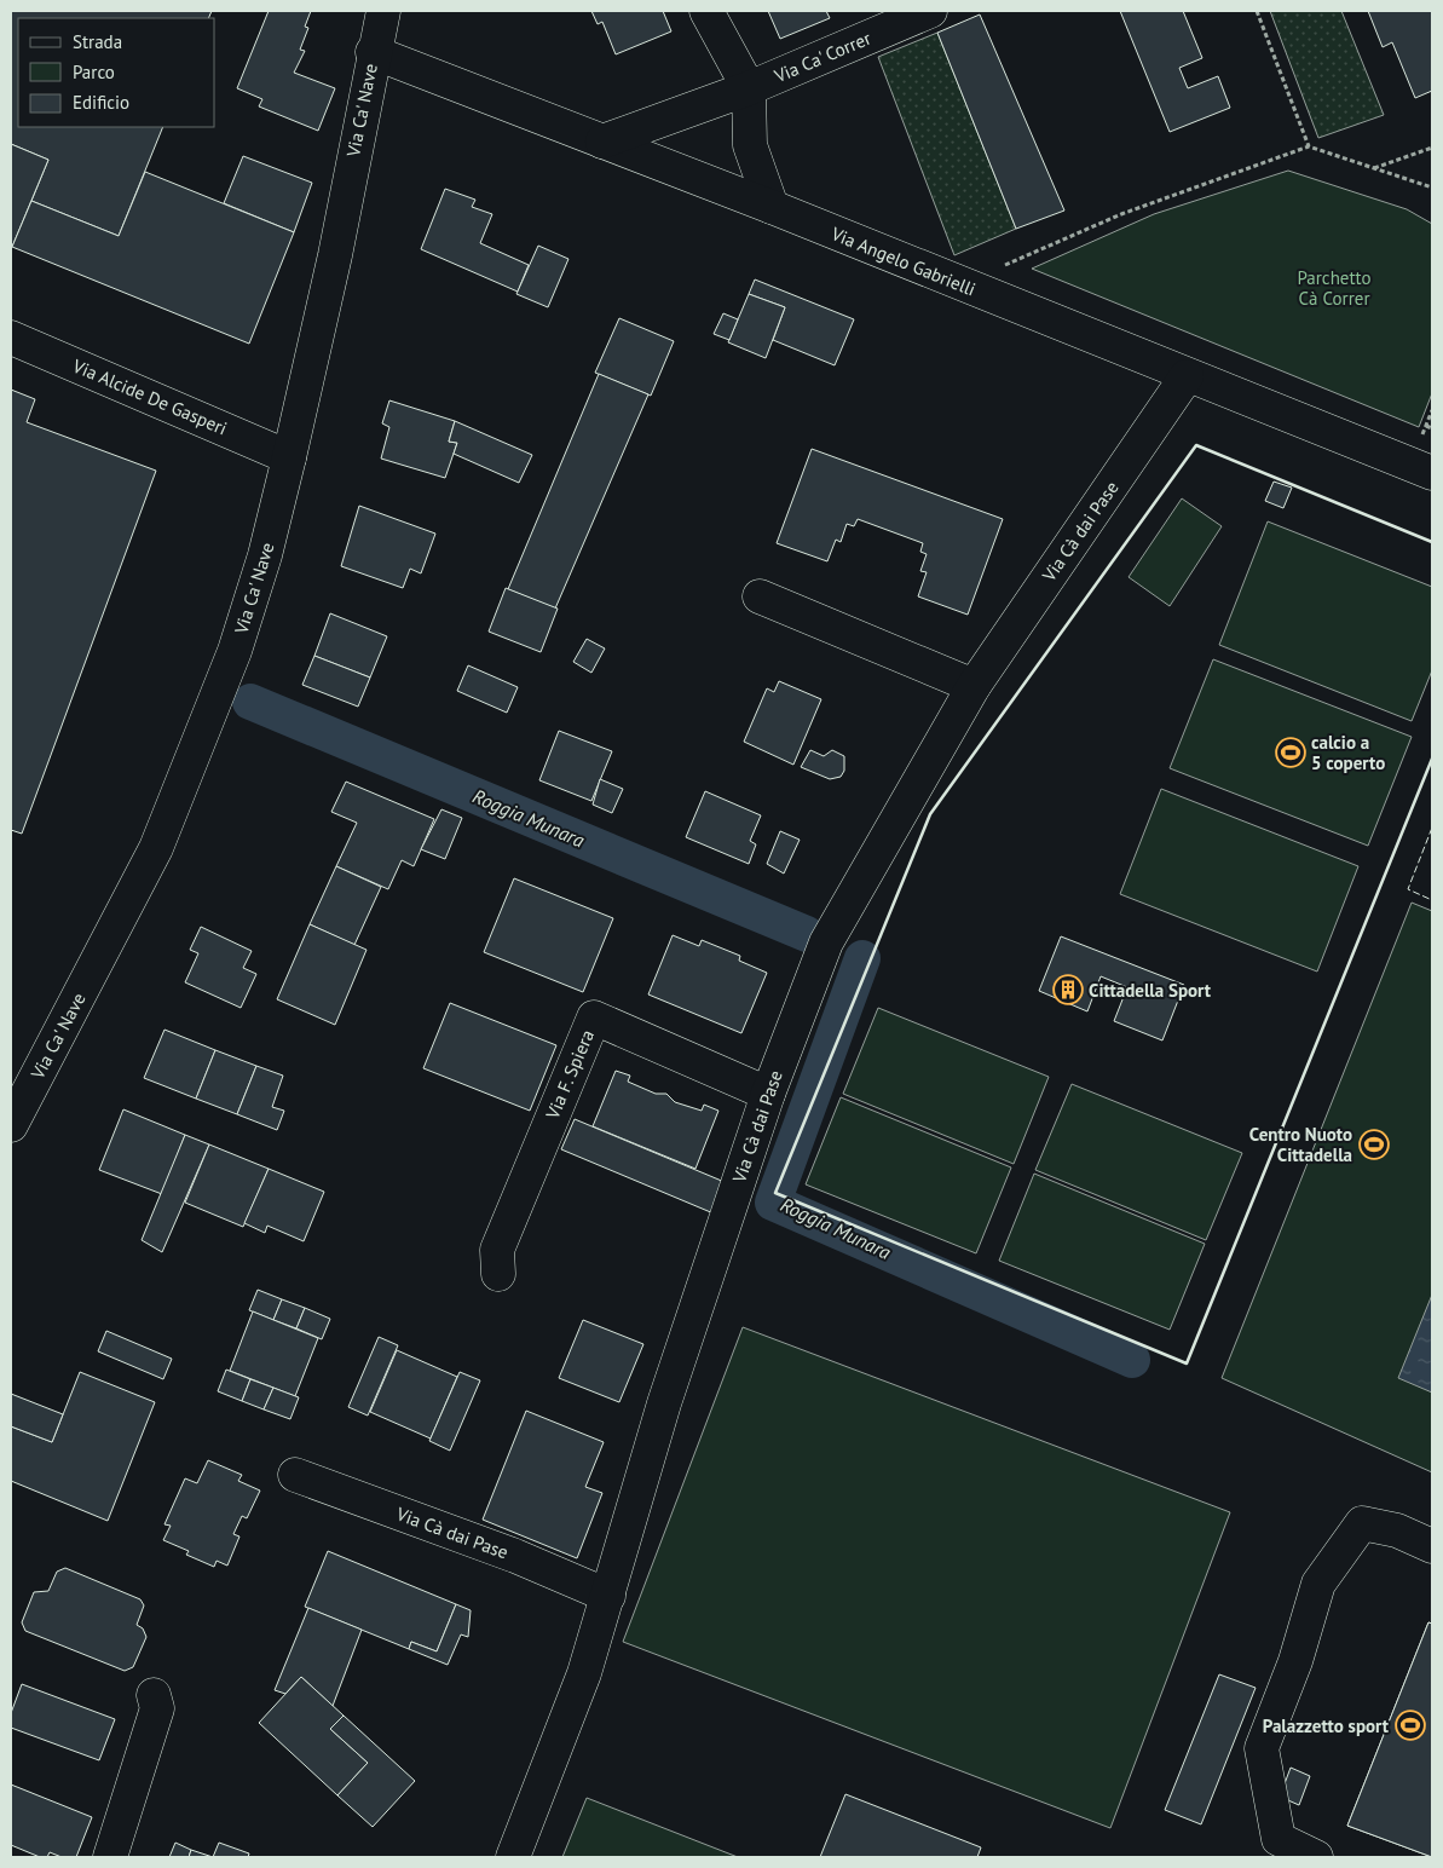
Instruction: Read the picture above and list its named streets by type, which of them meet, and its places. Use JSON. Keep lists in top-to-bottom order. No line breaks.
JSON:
{"streets":{"street":["Via Ca' Correr","Via Ca' Nave","Via Angelo Gabrielli","Via Alcide De Gasperi","Via Cà dai Pase","Via F. Spiera"]},"crossings":[["Via Ca' Correr","Via Angelo Gabrielli"],["Via Ca' Nave","Via Angelo Gabrielli"],["Via Ca' Nave","Via Alcide De Gasperi"],["Via Angelo Gabrielli","Via Cà dai Pase"],["Via Cà dai Pase","Via F. Spiera"]],"water":["Roggia Munara"],"parks":["Parchetto Cà Correr"],"places":{"sports":["calcio a 5 coperto","Centro Nuoto Cittadella","Palazzetto sport"],"building":["Cittadella Sport"]},"legend":["Strada","Parco","Edificio"]}
